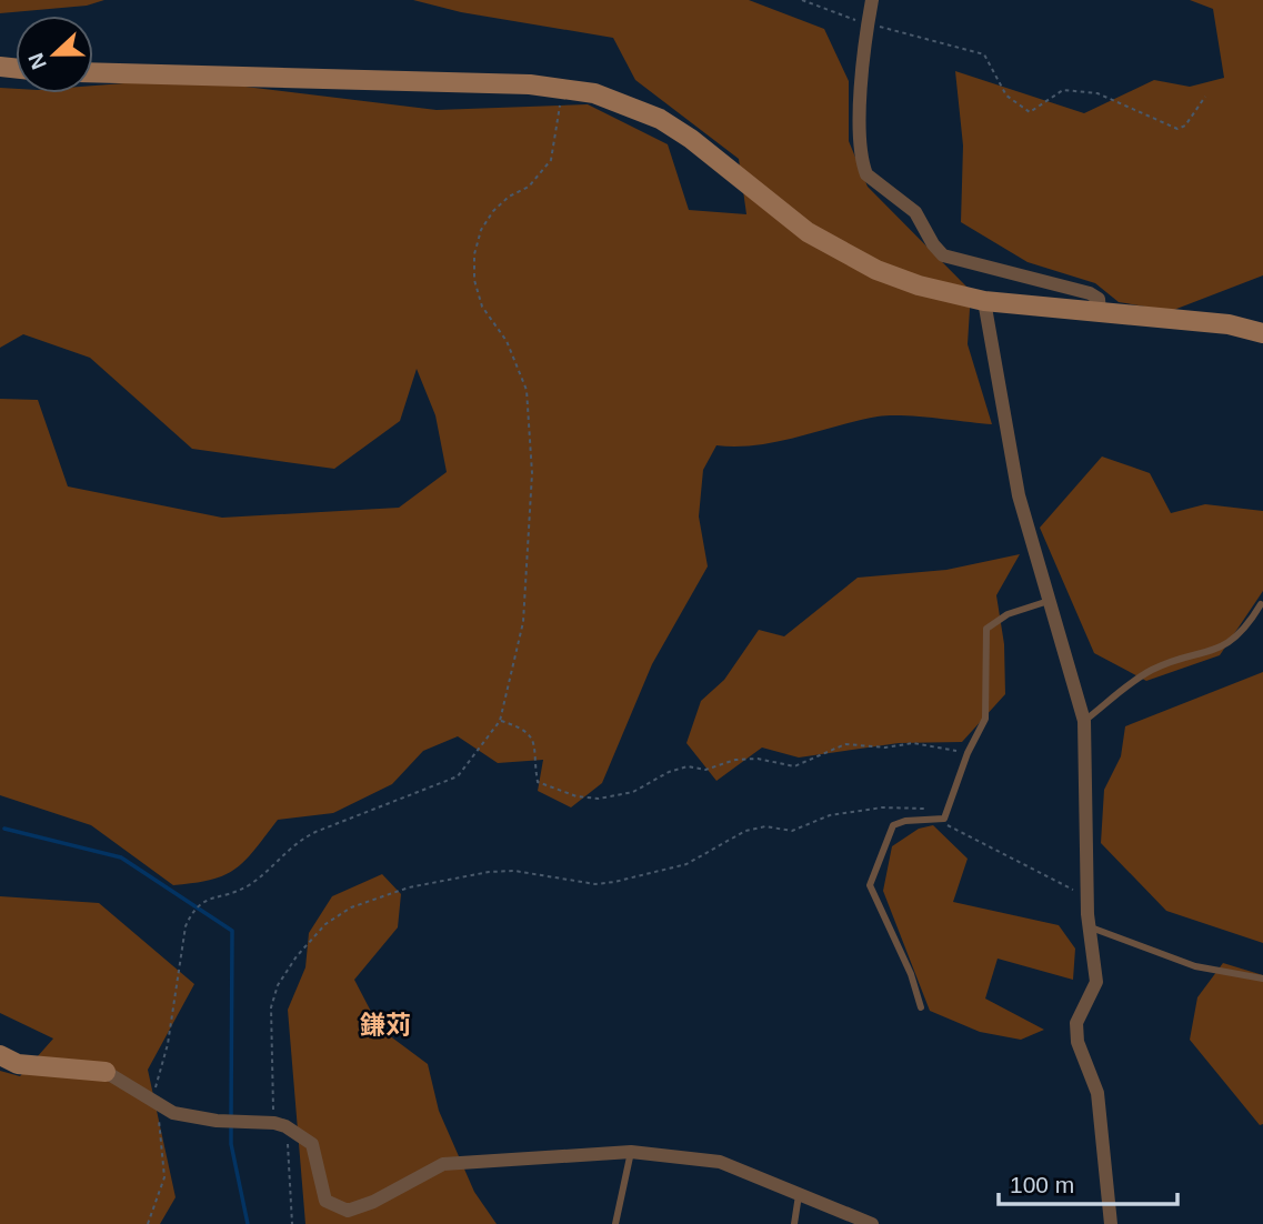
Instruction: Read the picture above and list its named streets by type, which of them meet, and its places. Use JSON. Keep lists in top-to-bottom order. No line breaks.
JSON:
{"districts":["鎌苅"],"scale_bar":"100 m","north":"left"}
